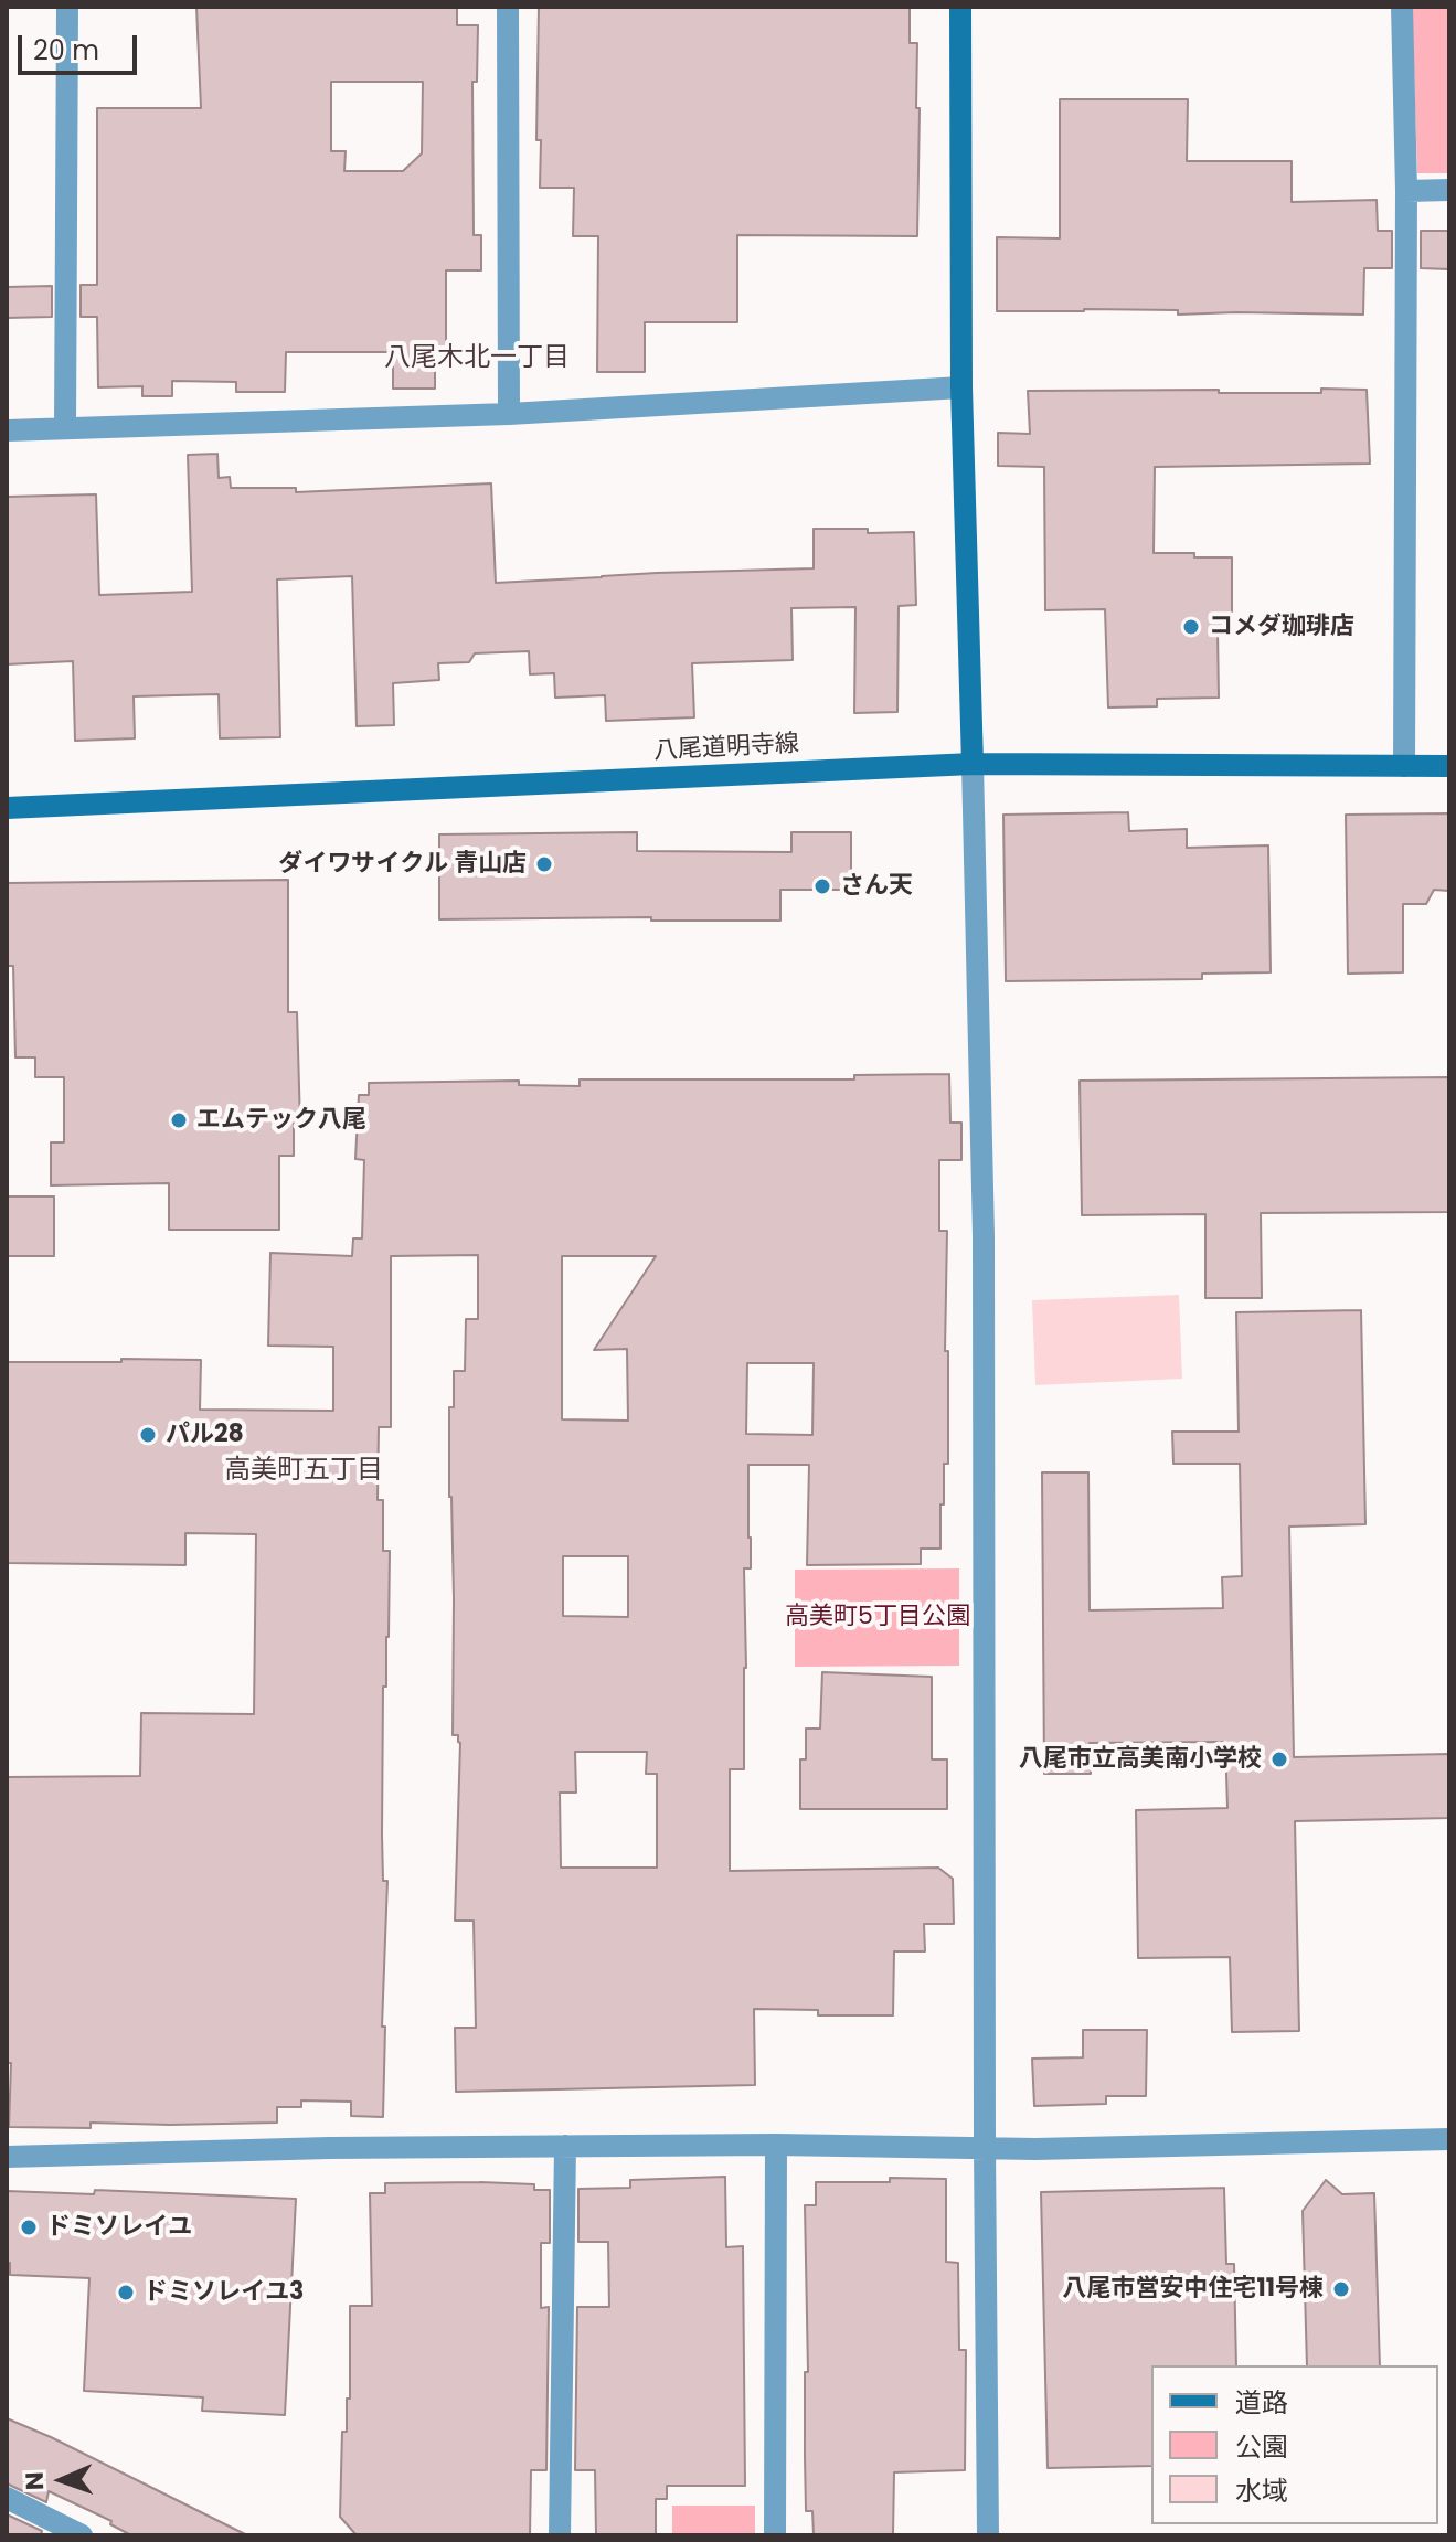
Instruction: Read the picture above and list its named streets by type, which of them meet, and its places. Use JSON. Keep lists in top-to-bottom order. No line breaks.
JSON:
{"streets":{"main road":["八尾道明寺線"]},"districts":["八尾木北一丁目","高美町五丁目"],"parks":["高美町5丁目公園"],"places":["コメダ珈琲店","ダイワサイクル 青山店","さん天","エムテック八尾","パル28","八尾市立高美南小学校","ドミソレイユ","八尾市営安中住宅11号棟","ドミソレイユ3"],"legend":["道路","公園","水域"],"scale_bar":"20 m","north":"left"}
